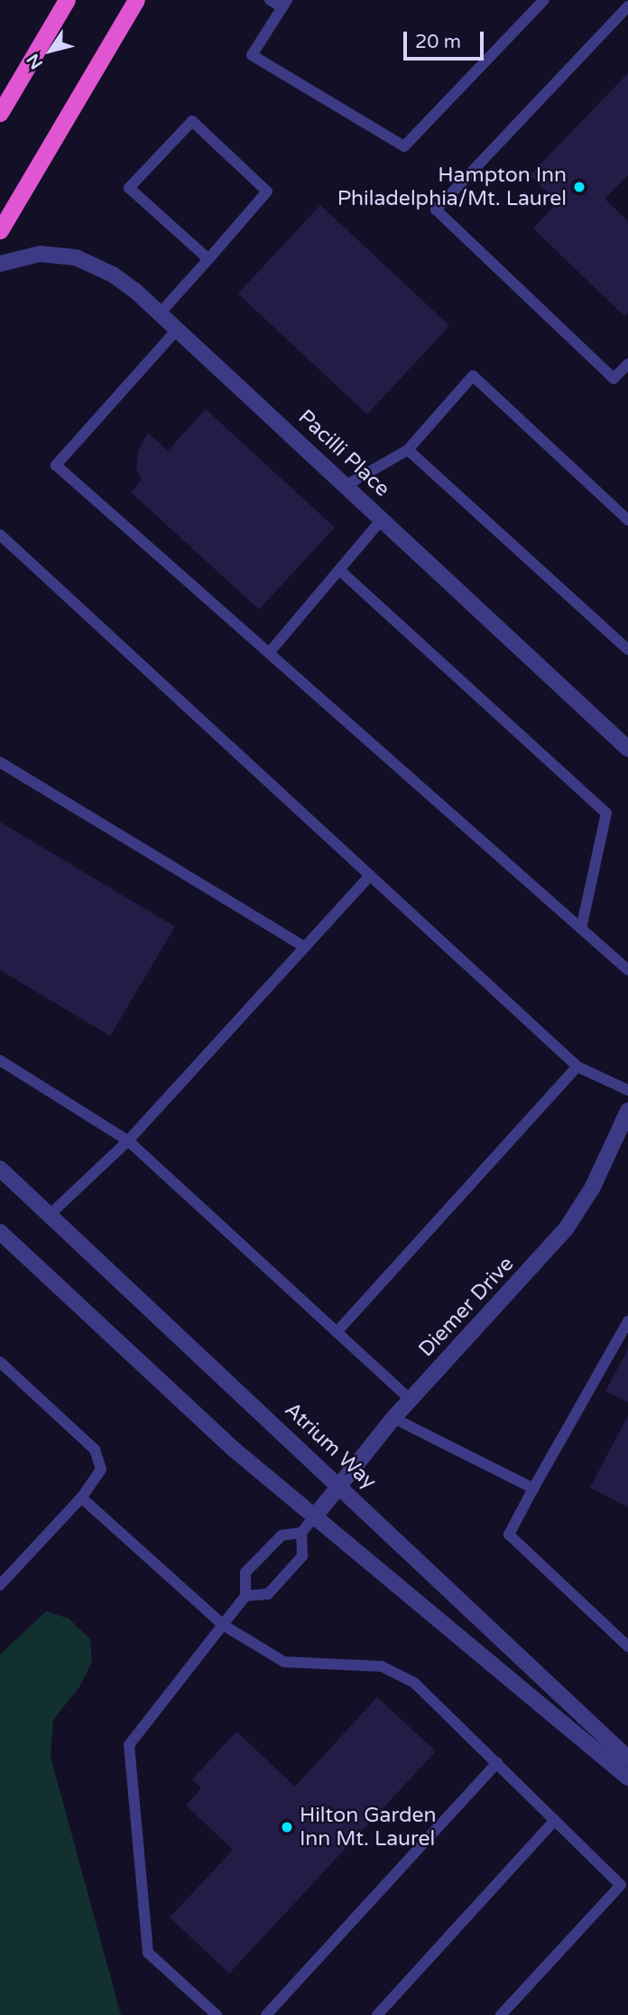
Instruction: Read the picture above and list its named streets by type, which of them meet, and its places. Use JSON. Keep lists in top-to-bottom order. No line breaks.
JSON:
{"streets":{"street":["Pacilli Place","Diemer Drive","Atrium Way"]},"crossings":[["Diemer Drive","Atrium Way"]],"places":["Hampton Inn Philadelphia/Mt. Laurel","Hilton Garden Inn Mt. Laurel"],"scale_bar":"20 m","north":"bottom left"}
